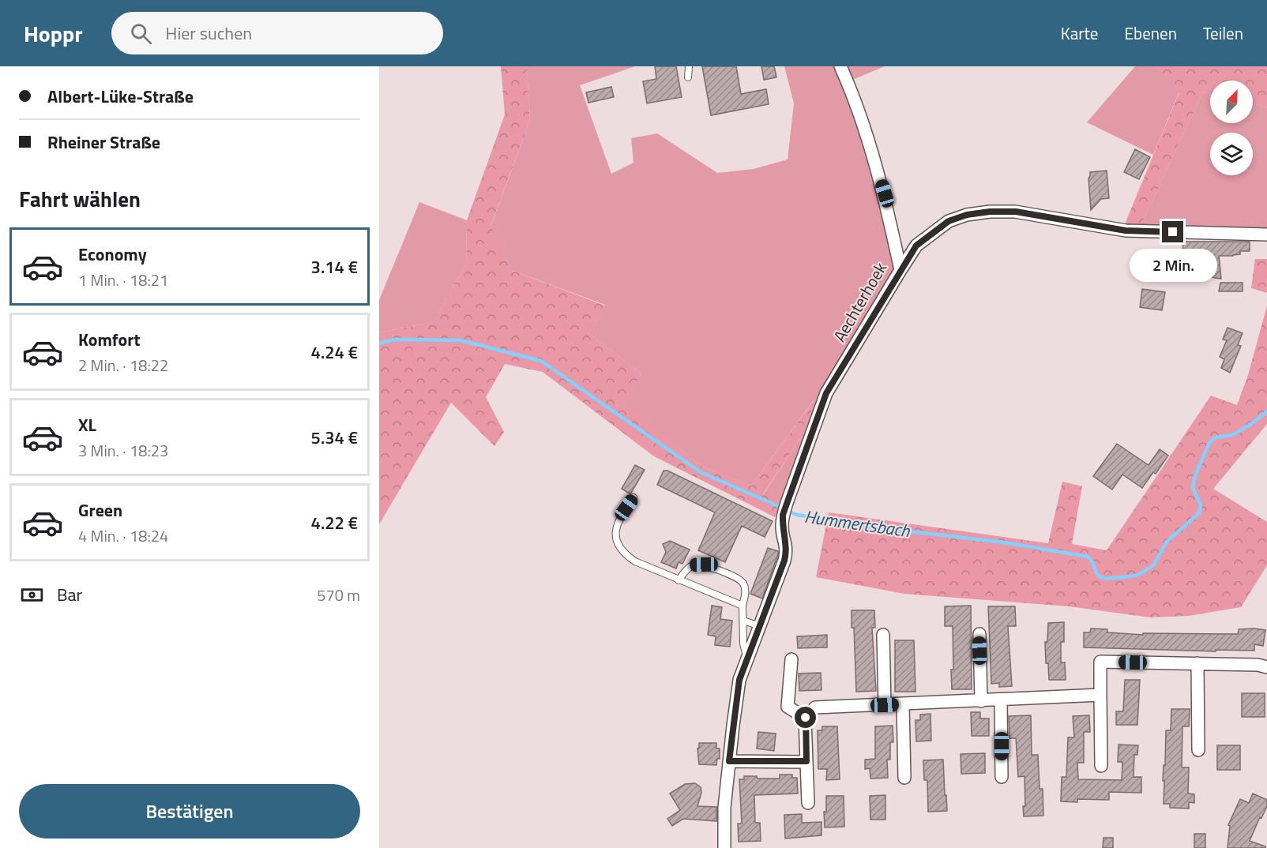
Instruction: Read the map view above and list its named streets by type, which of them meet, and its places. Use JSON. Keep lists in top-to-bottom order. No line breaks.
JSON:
{"streets":{"street":["Aechterhoek"]},"water":["Hummertsbach"],"north":"top right","page":{"header":"Hoppr","search":"Hier suchen","nav":["Karte","Ebenen","Teilen"],"banner":["Albert-Lüke-Straße","Rheiner Straße"],"heading":"Fahrt wählen","list":[{"name":"Economy","note":"1 Min. · 18:21","value":"3.14 €"},{"name":"Komfort","note":"2 Min. · 18:22","value":"4.24 €"},{"name":"XL","note":"3 Min. · 18:23","value":"5.34 €"},{"name":"Green","note":"4 Min. · 18:24","value":"4.22 €"}],"bubble":"2 Min.","pay":["Bar","570 m"],"buttons":"Bestätigen"}}
